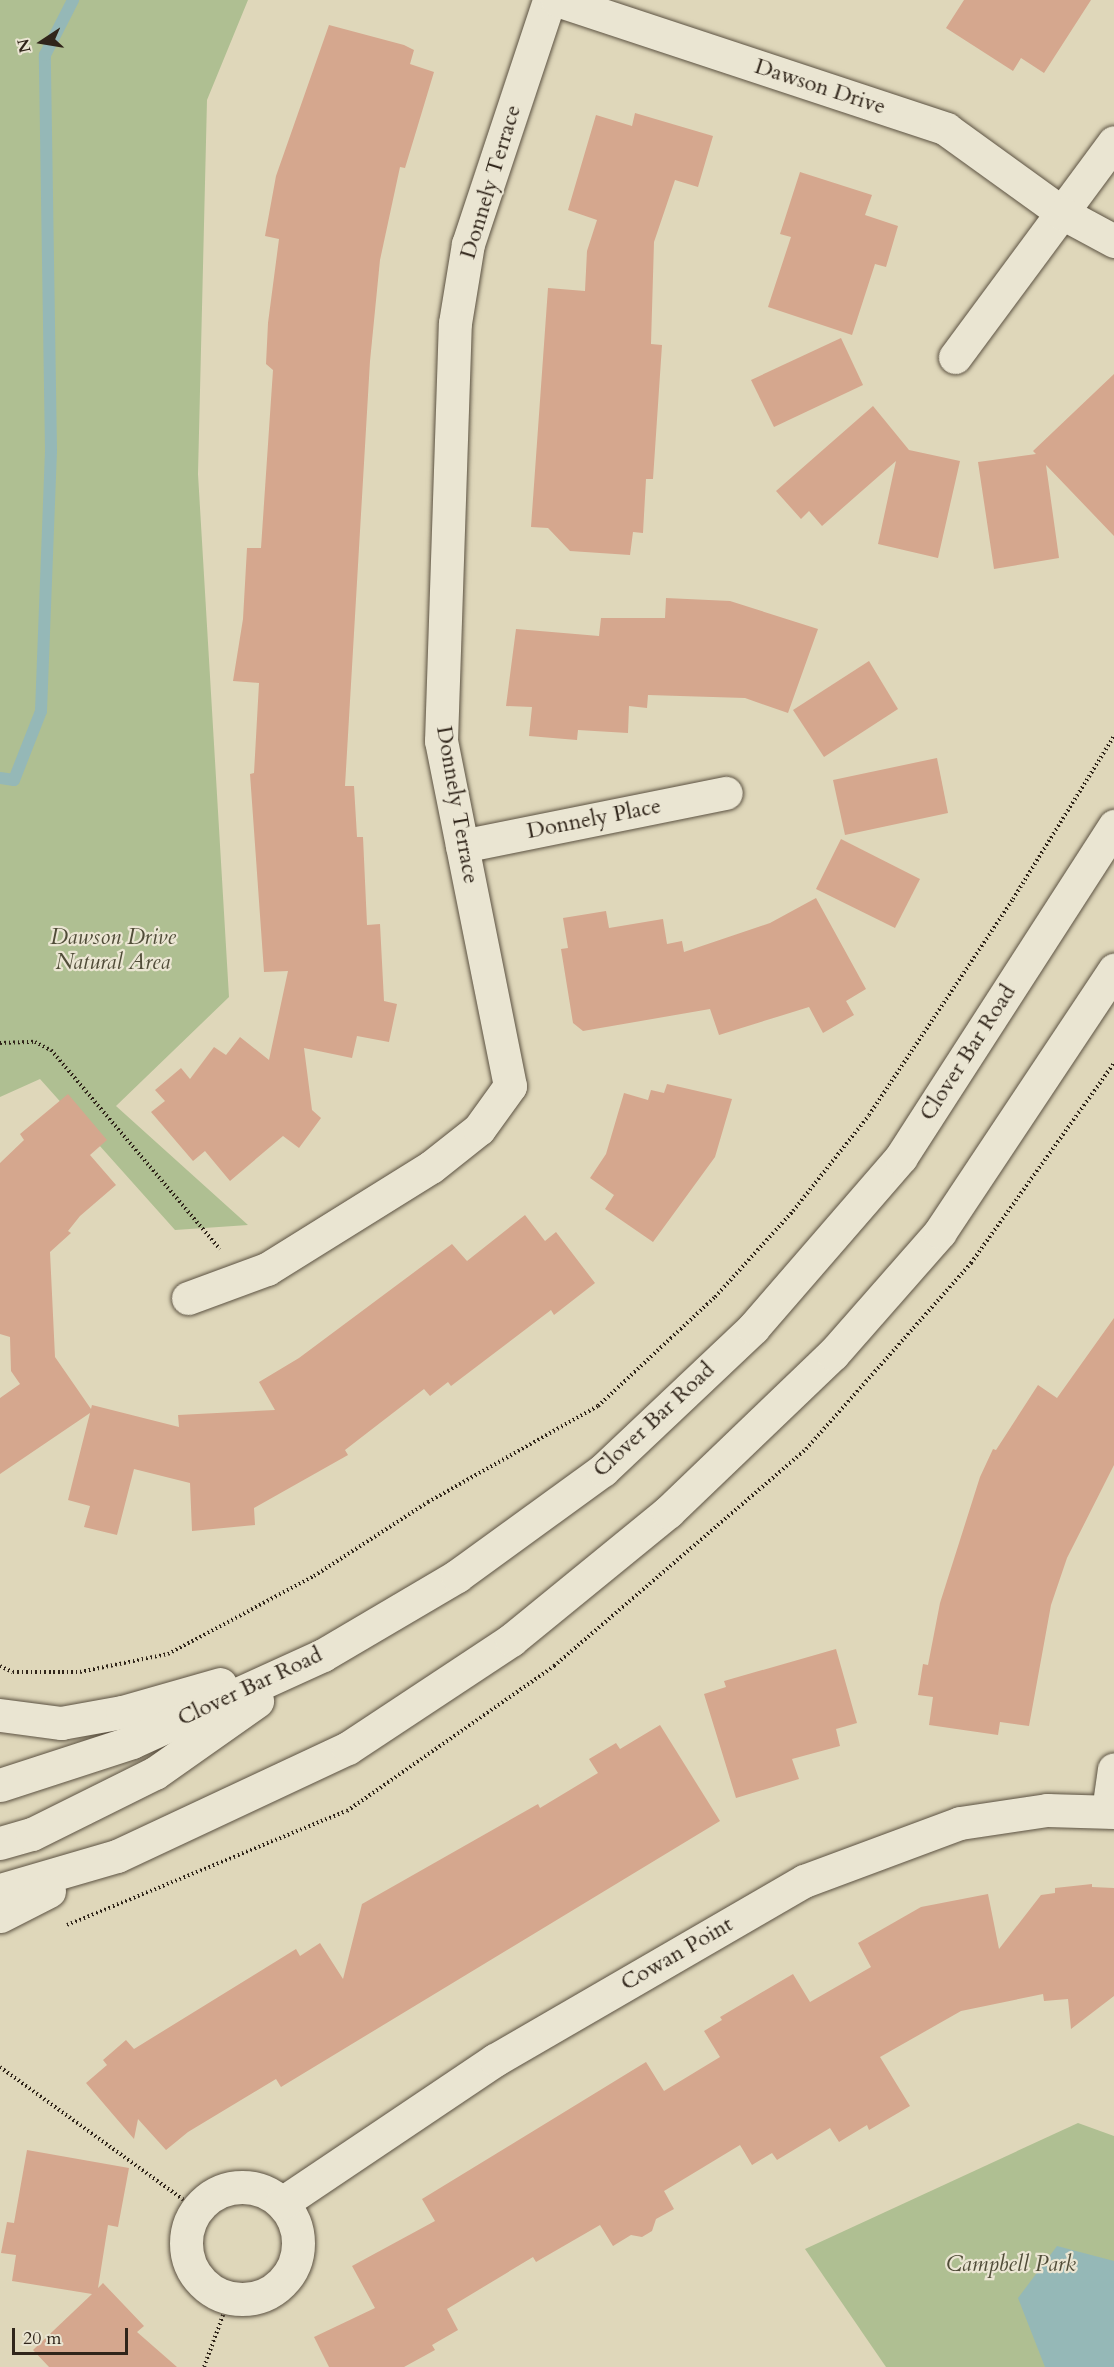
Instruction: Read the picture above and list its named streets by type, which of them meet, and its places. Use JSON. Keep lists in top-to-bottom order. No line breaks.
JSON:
{"streets":{"street":["Dawson Drive","Donnely Terrace","Donnely Place","Clover Bar Road","Cowan Point"]},"crossings":[["Donnely Terrace","Donnely Place"]],"parks":["Dawson Drive Natural Area","Campbell Park"],"scale_bar":"20 m","north":"left"}
